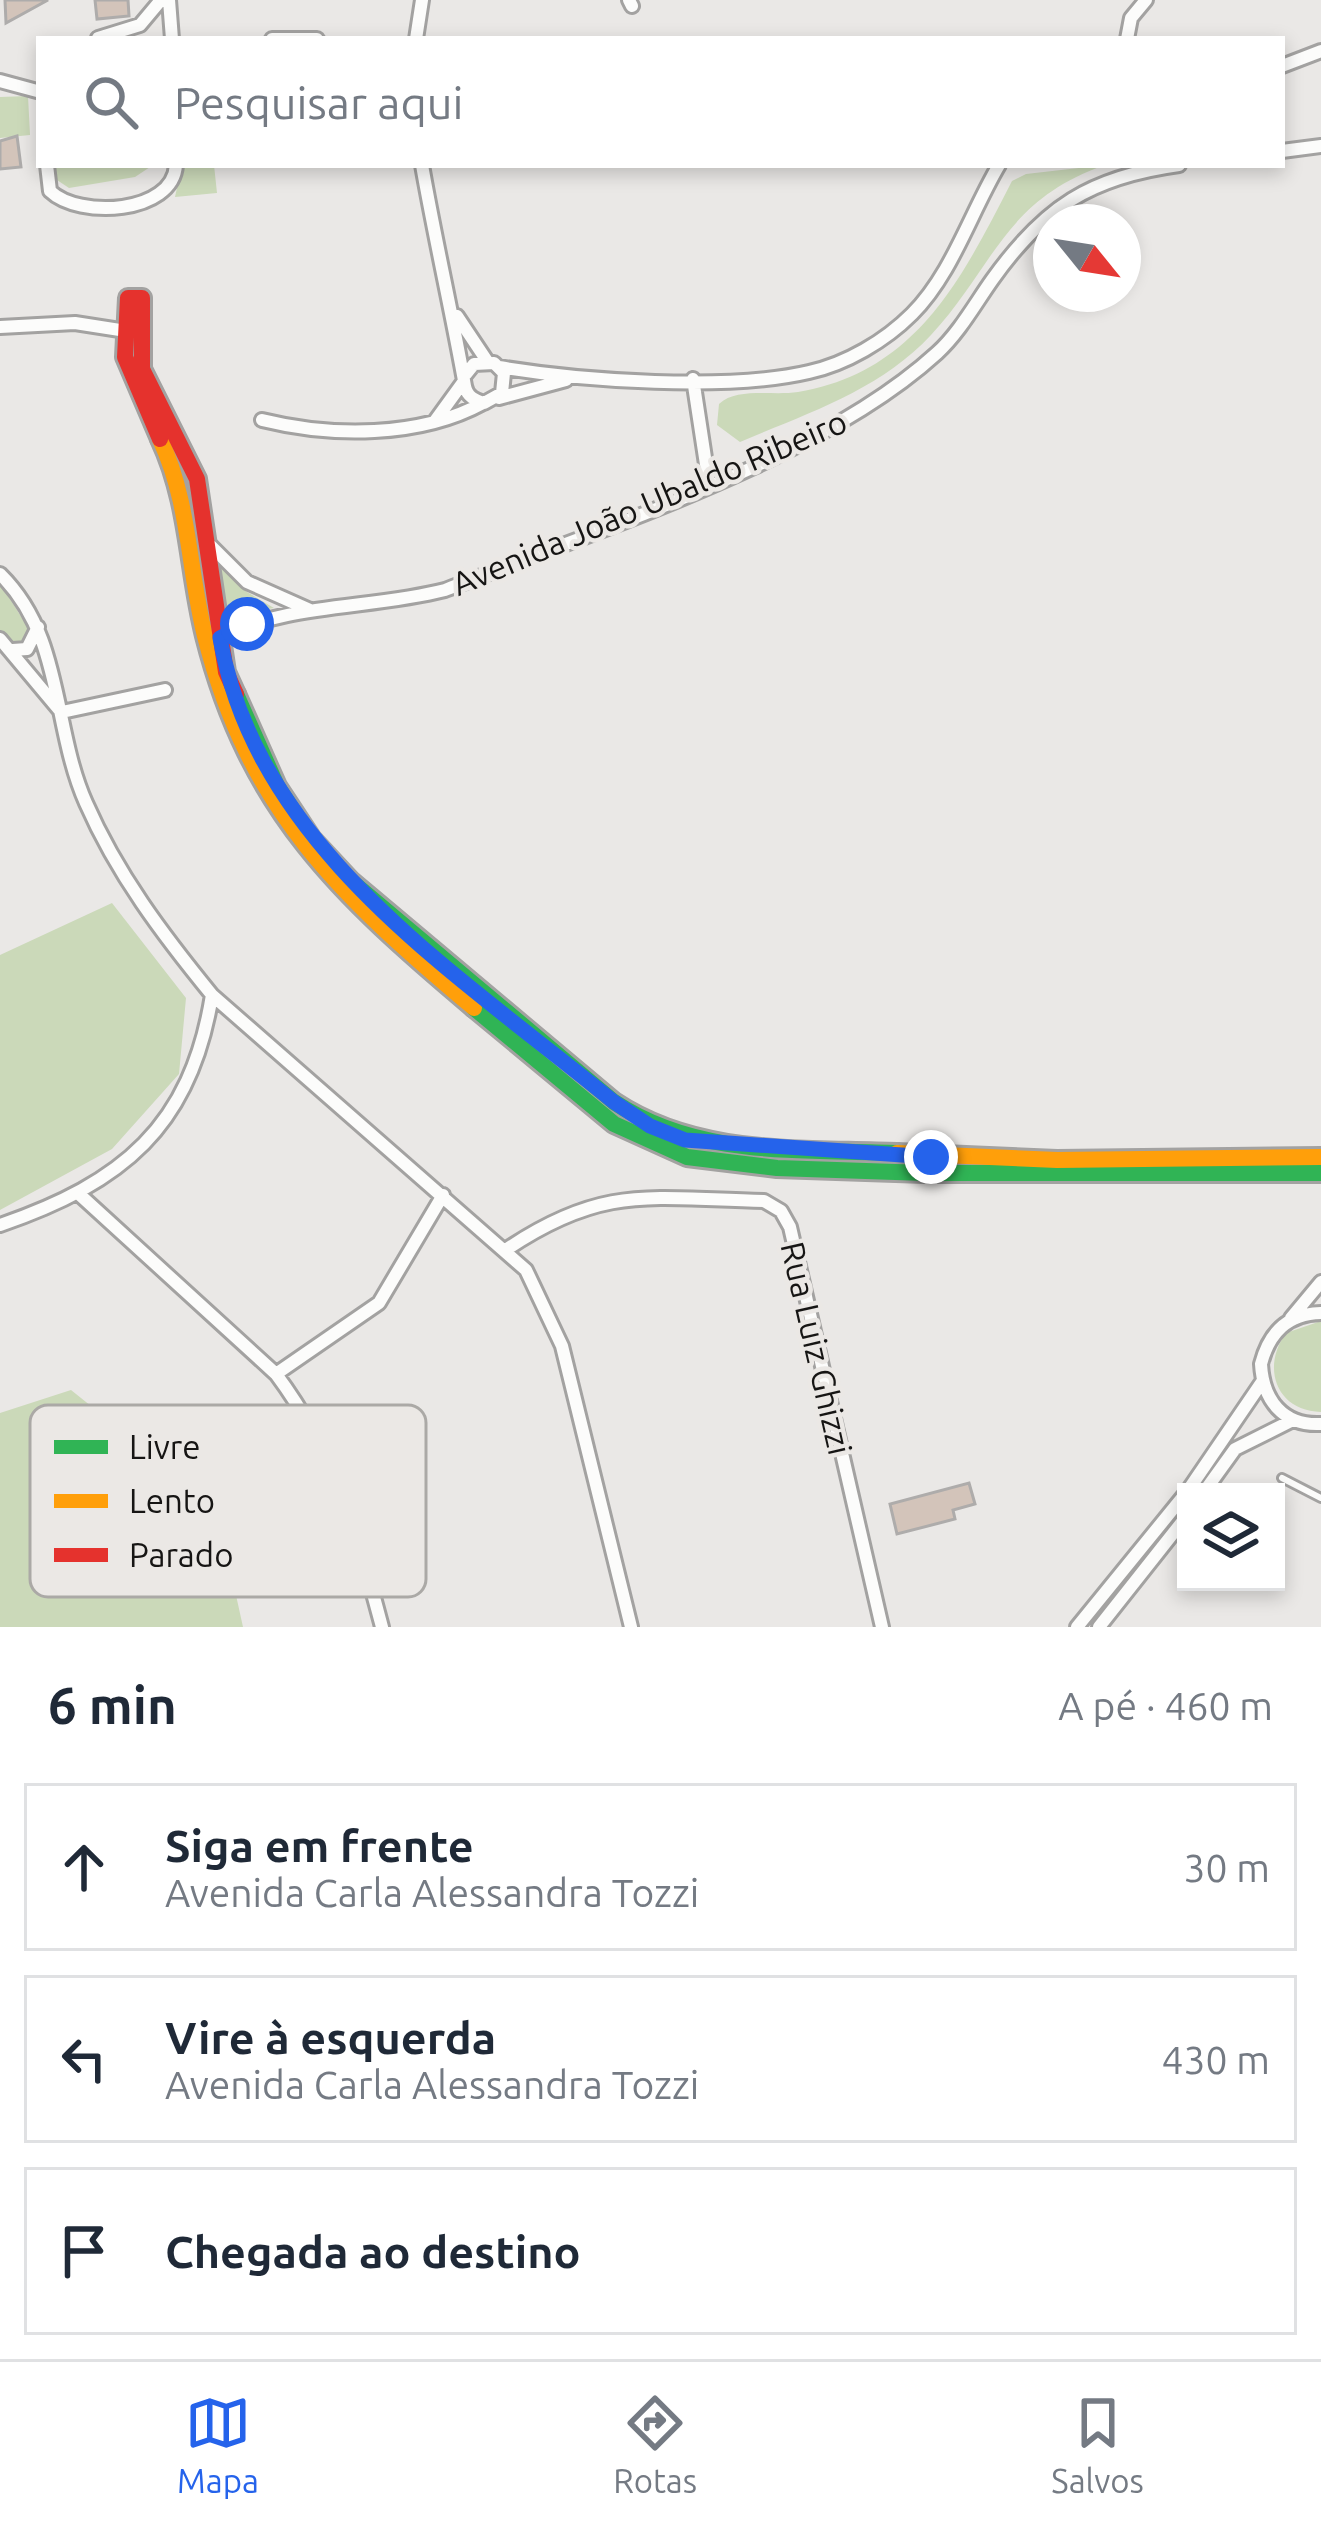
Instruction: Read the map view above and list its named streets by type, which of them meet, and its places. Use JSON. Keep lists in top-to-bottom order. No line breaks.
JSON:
{"streets":{"street":["Avenida João Ubaldo Ribeiro","Rua Luiz Ghizzi"]},"legend":["Livre","Lento","Parado"],"north":"bottom right","page":{"search":"Pesquisar aqui","heading":["6 min","A pé · 460 m"],"list":[["Siga em frente","Avenida Carla Alessandra Tozzi","30 m"],["Vire à esquerda","Avenida Carla Alessandra Tozzi","430 m"],"Chegada ao destino"],"nav":["Mapa","Rotas","Salvos"]}}
